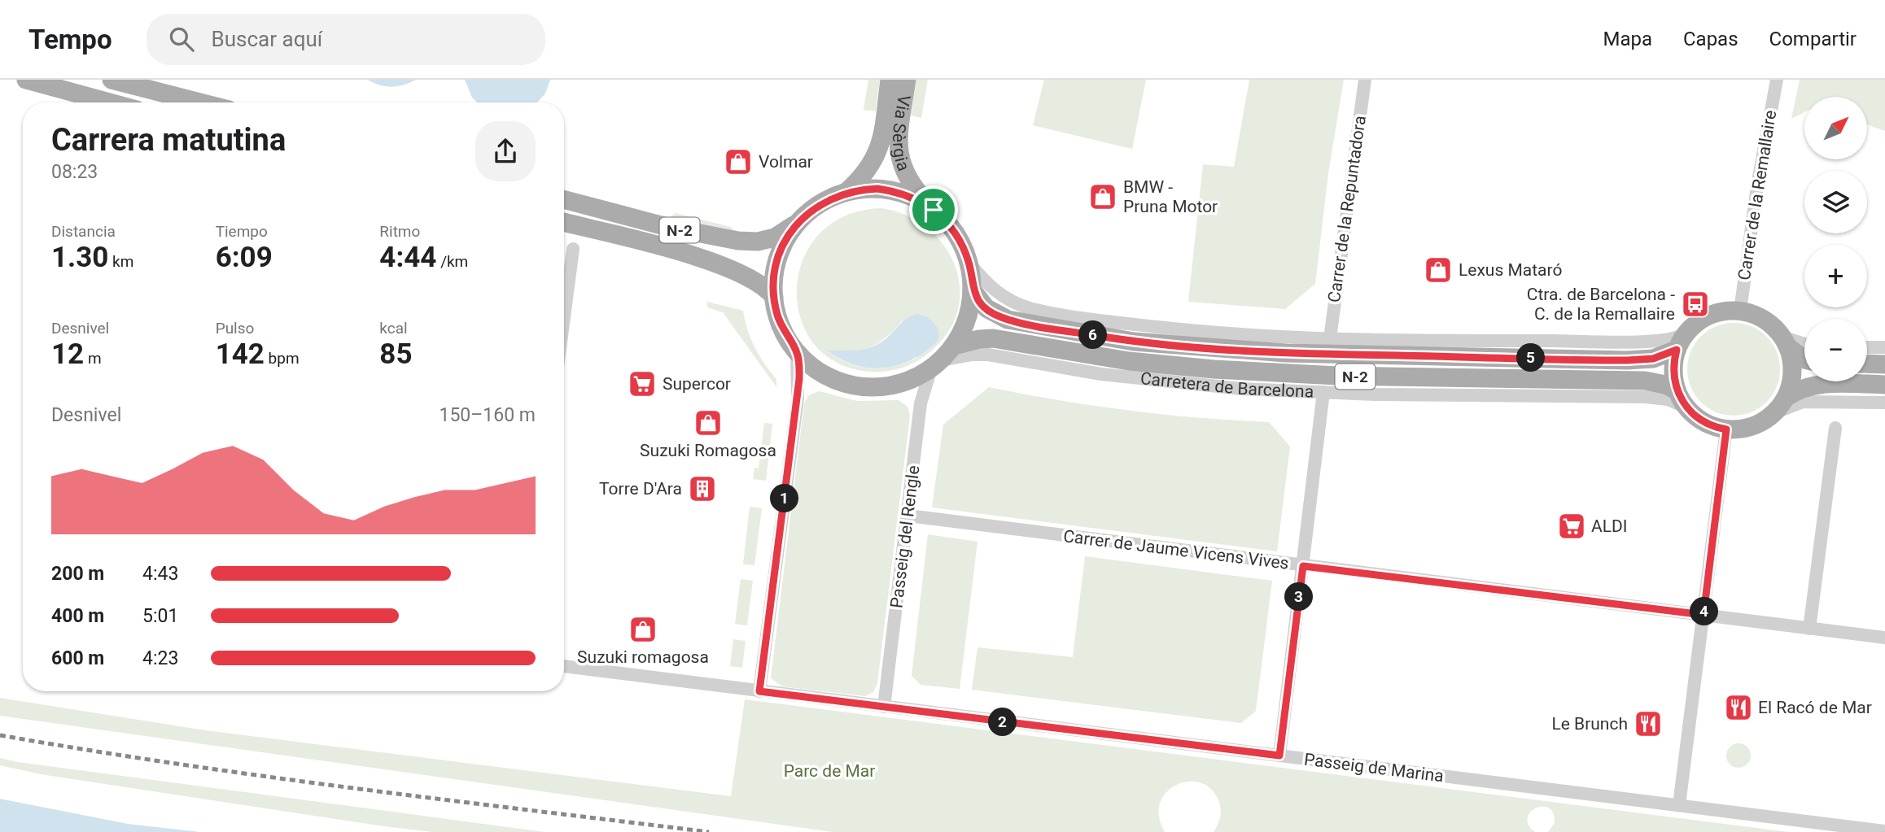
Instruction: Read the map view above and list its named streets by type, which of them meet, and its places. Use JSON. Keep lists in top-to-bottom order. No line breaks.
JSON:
{"streets":{"main road":["Via Sèrgia","N-2"],"street":["Carrer de la Remallaire","Carrer de la Repuntadora","Carretera de Barcelona","Passeig del Rengle","Carrer de Jaume Vicens Vives","Passeig de Marina"]},"crossings":[["Via Sèrgia","N-2"],["Via Sèrgia","Carretera de Barcelona"],["Via Sèrgia","Passeig del Rengle"],["Carrer de la Remallaire","N-2"],["Carrer de la Remallaire","Carretera de Barcelona"],["N-2","Carretera de Barcelona"],["N-2","Passeig del Rengle"],["Carretera de Barcelona","Passeig del Rengle"],["Passeig del Rengle","Carrer de Jaume Vicens Vives"],["Passeig del Rengle","Passeig de Marina"]],"parks":["Parc de Mar"],"places":{"shop":["Volmar","BMW - Pruna Motor","Lexus Mataró","Suzuki Romagosa","Suzuki romagosa"],"bus stop":["Ctra. de Barcelona - C. de la Remallaire"],"supermarket":["Supercor","ALDI"],"building":["Torre D'Ara"],"restaurant":["El Racó de Mar","Le Brunch"]},"north":"top right","page":{"header":"Tempo","search":"Buscar aquí","nav":["Mapa","Capas","Compartir"],"map_buttons":["+","−"],"heading":["Carrera matutina","08:23"],"stats":[["Distancia","1.30 km"],["Tiempo","6:09"],["Ritmo","4:44 /km"],["Desnivel","12 m"],["Pulso","142 bpm"],["kcal","85"]],"pins":["6","5","1","3","4","2"],"chart":["Desnivel","150–160 m"],"list":[{"name":"200 m","note":"4:43"},{"name":"400 m","note":"5:01"},{"name":"600 m","note":"4:23"}]}}
